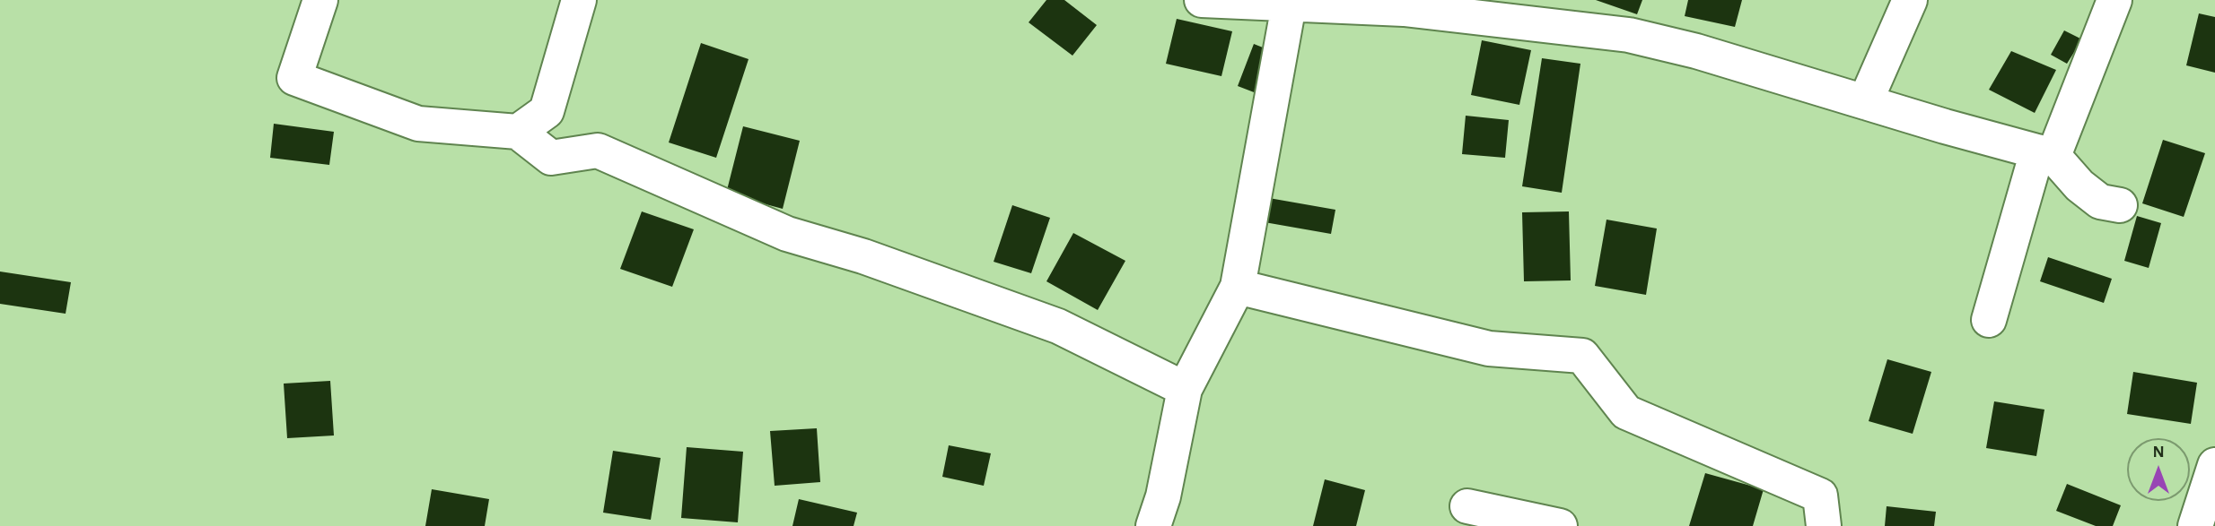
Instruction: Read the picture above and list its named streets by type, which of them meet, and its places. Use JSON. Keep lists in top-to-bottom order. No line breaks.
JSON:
{"north":"top"}
